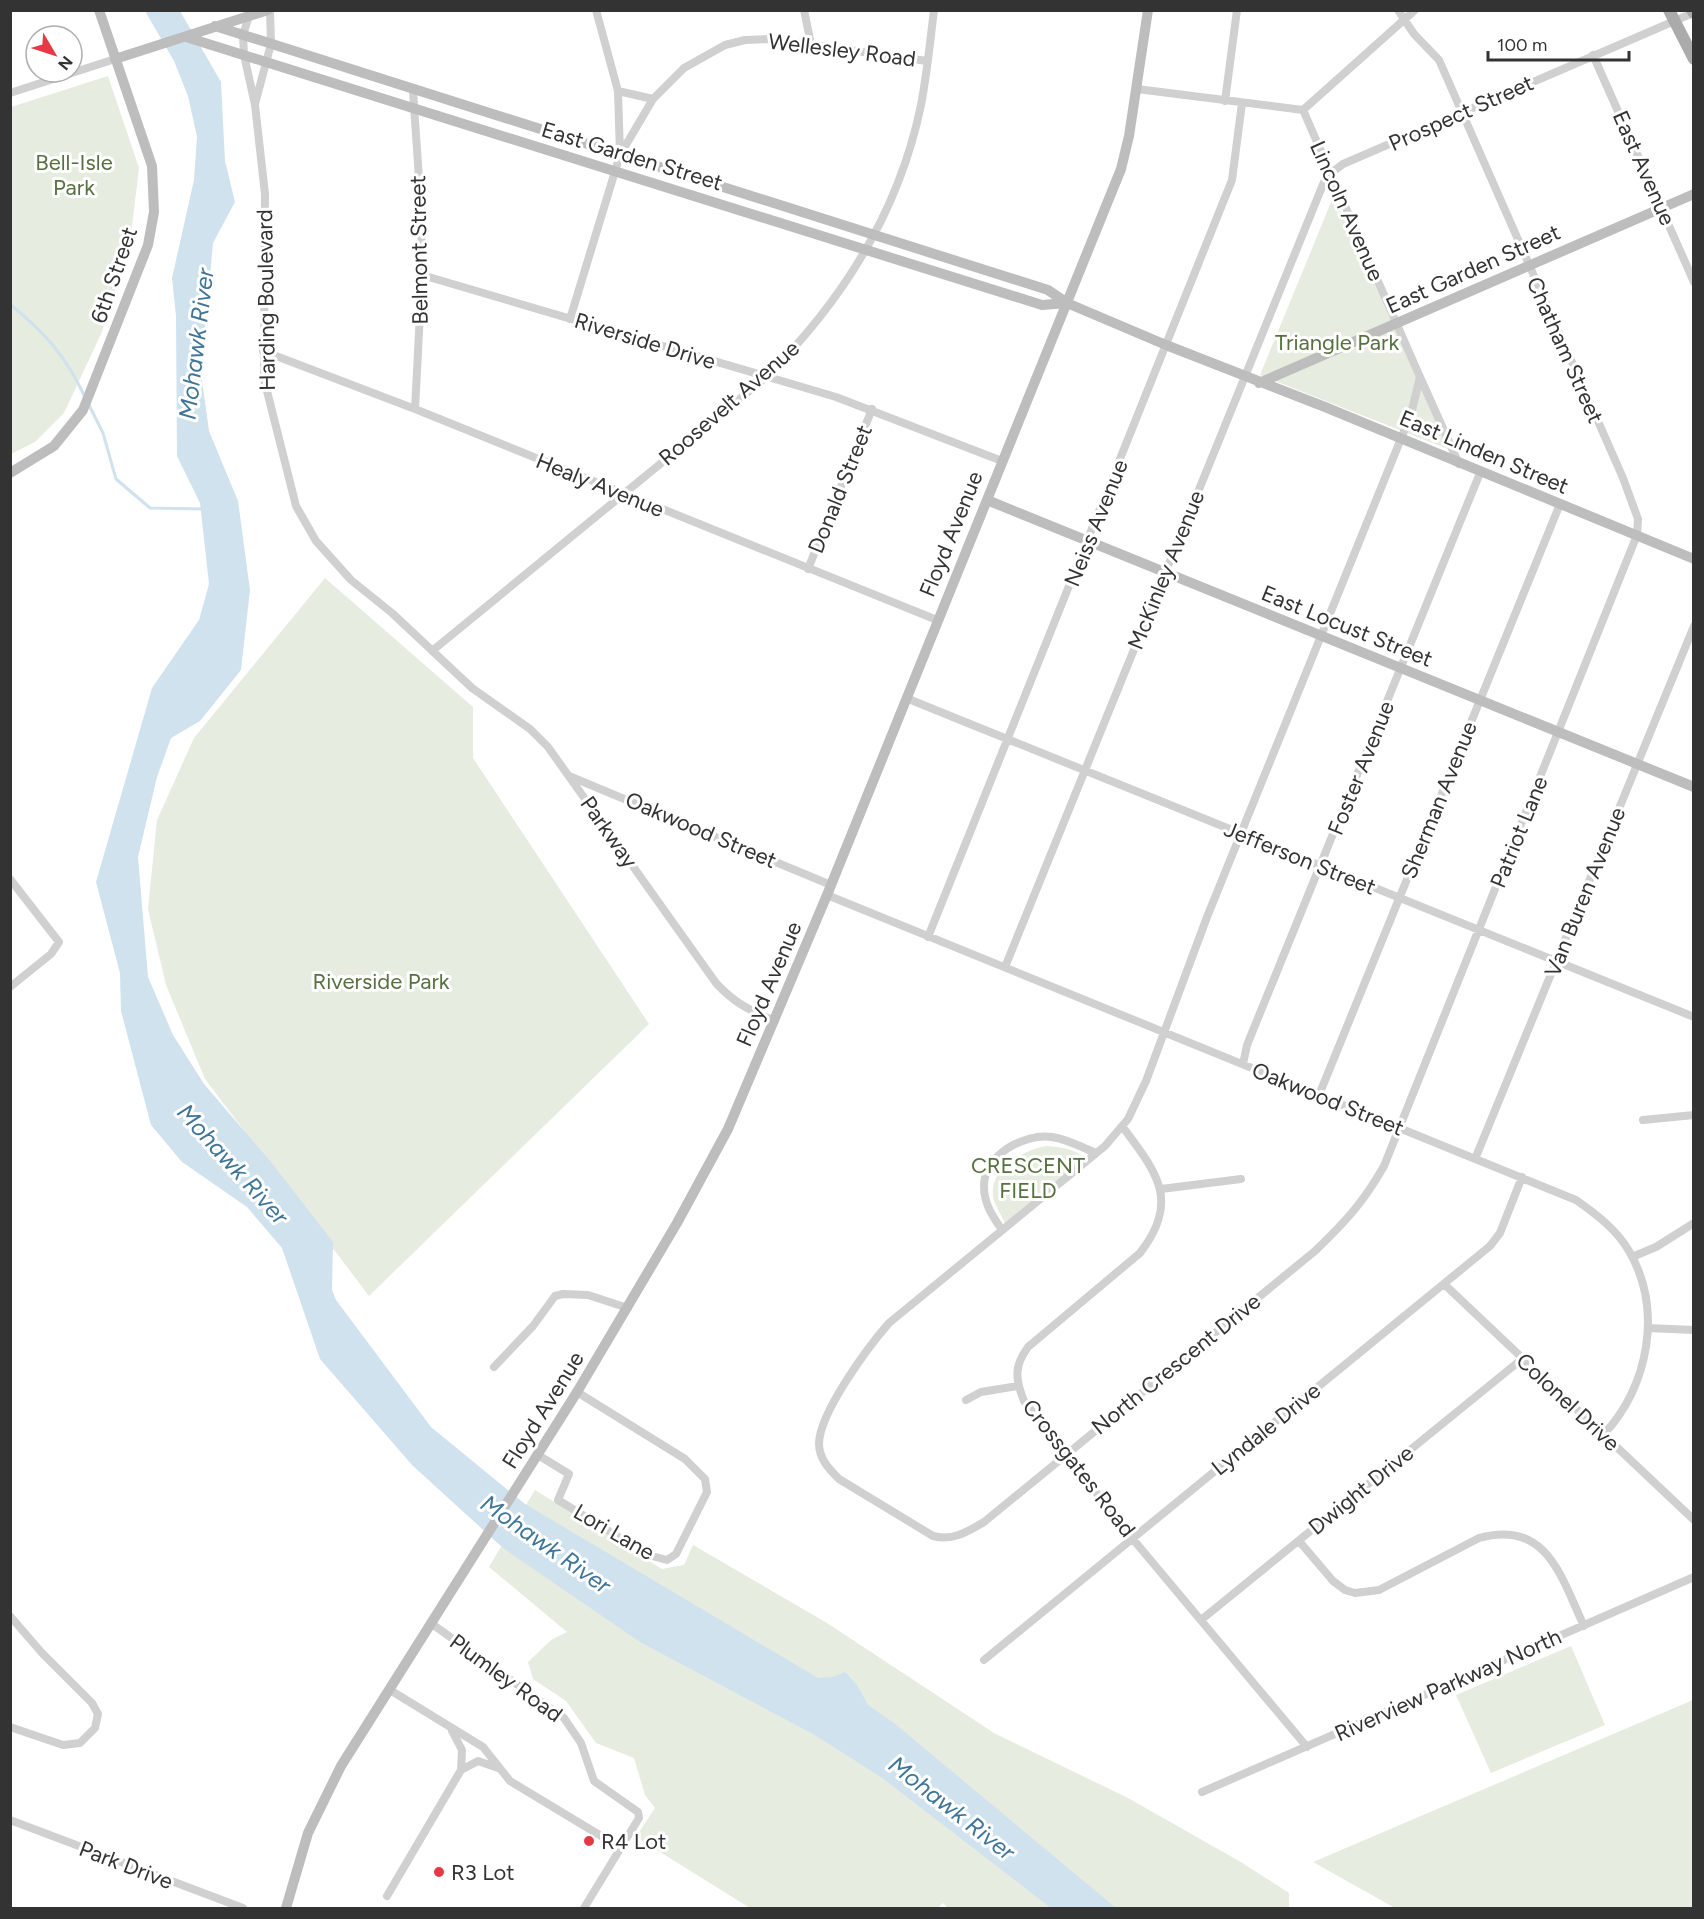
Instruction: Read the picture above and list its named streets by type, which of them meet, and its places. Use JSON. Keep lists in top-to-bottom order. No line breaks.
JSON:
{"streets":{"street":["Wellesley Road","Prospect Street","East Garden Street","East Avenue","Lincoln Avenue","Belmont Street","6th Street","Harding Boulevard","Riverside Drive","Chatham Street","Roosevelt Avenue","East Linden Street","Healy Avenue","Donald Street","Neiss Avenue","Floyd Avenue","McKinley Avenue","East Locust Street","Foster Avenue","Sherman Avenue","Oakwood Street","Parkway","Patriot Lane","Jefferson Street","Van Buren Avenue","North Crescent Drive","Colonel Drive","Lyndale Drive","Crossgates Road","Dwight Drive","Lori Lane","Plumley Road","Riverview Parkway North","Park Drive"]},"crossings":[["Wellesley Road","East Garden Street"],["Wellesley Road","Riverside Drive"],["Wellesley Road","Roosevelt Avenue"],["Prospect Street","East Avenue"],["Prospect Street","Lincoln Avenue"],["Prospect Street","Chatham Street"],["Prospect Street","McKinley Avenue"],["East Garden Street","East Avenue"],["East Garden Street","Lincoln Avenue"],["East Garden Street","Belmont Street"],["East Garden Street","Harding Boulevard"],["East Garden Street","Chatham Street"],["East Garden Street","Roosevelt Avenue"],["East Garden Street","East Linden Street"],["East Garden Street","Neiss Avenue"],["East Garden Street","Floyd Avenue"],["East Garden Street","McKinley Avenue"],["Lincoln Avenue","East Linden Street"],["Lincoln Avenue","McKinley Avenue"],["Belmont Street","Riverside Drive"],["Belmont Street","Healy Avenue"],["Harding Boulevard","Roosevelt Avenue"],["Harding Boulevard","Healy Avenue"],["Harding Boulevard","Parkway"],["Riverside Drive","Roosevelt Avenue"],["Riverside Drive","Donald Street"],["Riverside Drive","Floyd Avenue"],["Chatham Street","East Linden Street"],["Chatham Street","Patriot Lane"],["Roosevelt Avenue","Healy Avenue"],["Roosevelt Avenue","Parkway"],["East Linden Street","Foster Avenue"],["East Linden Street","Sherman Avenue"],["East Linden Street","Patriot Lane"],["Healy Avenue","Donald Street"],["Healy Avenue","Floyd Avenue"],["Neiss Avenue","East Locust Street"],["Neiss Avenue","Oakwood Street"],["Neiss Avenue","Jefferson Street"],["Floyd Avenue","East Locust Street"],["Floyd Avenue","Oakwood Street"],["Floyd Avenue","Parkway"],["Floyd Avenue","Jefferson Street"],["Floyd Avenue","Lori Lane"],["Floyd Avenue","Plumley Road"],["McKinley Avenue","East Locust Street"],["McKinley Avenue","Oakwood Street"],["McKinley Avenue","Jefferson Street"],["East Locust Street","Foster Avenue"],["East Locust Street","Sherman Avenue"],["East Locust Street","Patriot Lane"],["East Locust Street","Van Buren Avenue"],["Foster Avenue","Oakwood Street"],["Foster Avenue","Jefferson Street"],["Sherman Avenue","Oakwood Street"],["Sherman Avenue","Jefferson Street"],["Oakwood Street","Parkway"],["Oakwood Street","Patriot Lane"],["Oakwood Street","Van Buren Avenue"],["Oakwood Street","North Crescent Drive"],["Oakwood Street","Colonel Drive"],["Oakwood Street","Lyndale Drive"],["Patriot Lane","Jefferson Street"],["Patriot Lane","North Crescent Drive"],["Jefferson Street","Van Buren Avenue"],["North Crescent Drive","Crossgates Road"],["Colonel Drive","Lyndale Drive"],["Colonel Drive","Dwight Drive"],["Lyndale Drive","Crossgates Road"],["Crossgates Road","Dwight Drive"],["Crossgates Road","Riverview Parkway North"]],"water":["Mohawk River"],"parks":["Bell-Isle Park","Triangle Park","Riverside Park","CRESCENT FIELD"],"places":["R4 Lot","R3 Lot"],"scale_bar":"100 m","north":"bottom right"}
